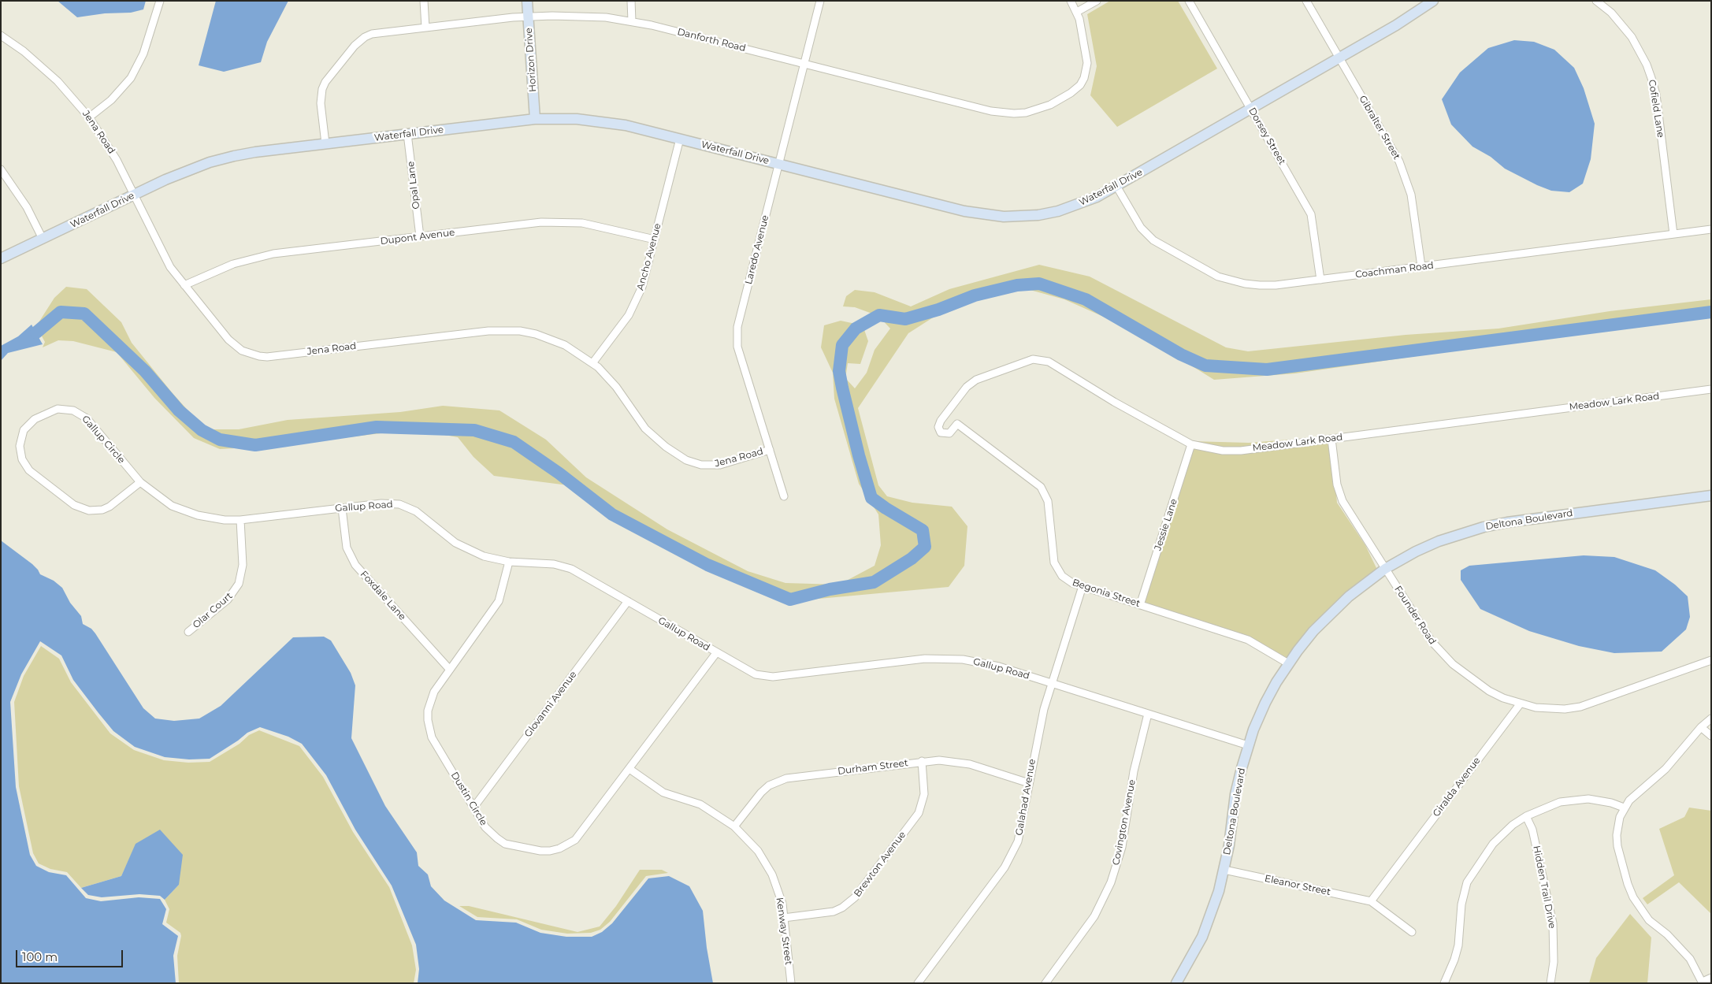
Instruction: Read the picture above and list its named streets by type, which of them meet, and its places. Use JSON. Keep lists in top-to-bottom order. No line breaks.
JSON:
{"streets":{"street":["Danforth Road","Horizon Drive","Cofield Lane","Gibralter Street","Jena Road","Waterfall Drive","Dorsey Street","Opal Lane","Dupont Avenue","Laredo Avenue","Ancho Avenue","Coachman Road","Meadow Lark Road","Gallup Circle","Gallup Road","Deltona Boulevard","Jessie Lane","Begonia Street","Foxdale Lane","Olar Court","Founder Road","Glovanni Avenue","Durham Street","Giralda Avenue","Galahad Avenue","Dustin Circle","Covington Avenue","Brewton Avenue","Eleanor Street","Hidden Trail Drive","Kenway Street"]},"crossings":[["Danforth Road","Horizon Drive"],["Danforth Road","Waterfall Drive"],["Danforth Road","Laredo Avenue"],["Horizon Drive","Waterfall Drive"],["Cofield Lane","Coachman Road"],["Gibralter Street","Waterfall Drive"],["Gibralter Street","Coachman Road"],["Jena Road","Waterfall Drive"],["Jena Road","Dupont Avenue"],["Jena Road","Laredo Avenue"],["Jena Road","Ancho Avenue"],["Waterfall Drive","Dorsey Street"],["Waterfall Drive","Opal Lane"],["Waterfall Drive","Laredo Avenue"],["Waterfall Drive","Ancho Avenue"],["Waterfall Drive","Coachman Road"],["Dorsey Street","Coachman Road"],["Opal Lane","Dupont Avenue"],["Dupont Avenue","Ancho Avenue"],["Meadow Lark Road","Jessie Lane"],["Meadow Lark Road","Begonia Street"],["Meadow Lark Road","Founder Road"],["Gallup Circle","Gallup Road"],["Gallup Road","Deltona Boulevard"],["Gallup Road","Foxdale Lane"],["Gallup Road","Olar Court"],["Gallup Road","Glovanni Avenue"],["Gallup Road","Galahad Avenue"],["Gallup Road","Dustin Circle"],["Gallup Road","Covington Avenue"],["Deltona Boulevard","Begonia Street"],["Deltona Boulevard","Founder Road"],["Deltona Boulevard","Eleanor Street"],["Jessie Lane","Begonia Street"],["Begonia Street","Galahad Avenue"],["Foxdale Lane","Dustin Circle"],["Founder Road","Giralda Avenue"],["Glovanni Avenue","Dustin Circle"],["Durham Street","Galahad Avenue"],["Durham Street","Brewton Avenue"],["Durham Street","Kenway Street"],["Giralda Avenue","Eleanor Street"],["Dustin Circle","Kenway Street"],["Brewton Avenue","Kenway Street"]],"scale_bar":"100 m"}
